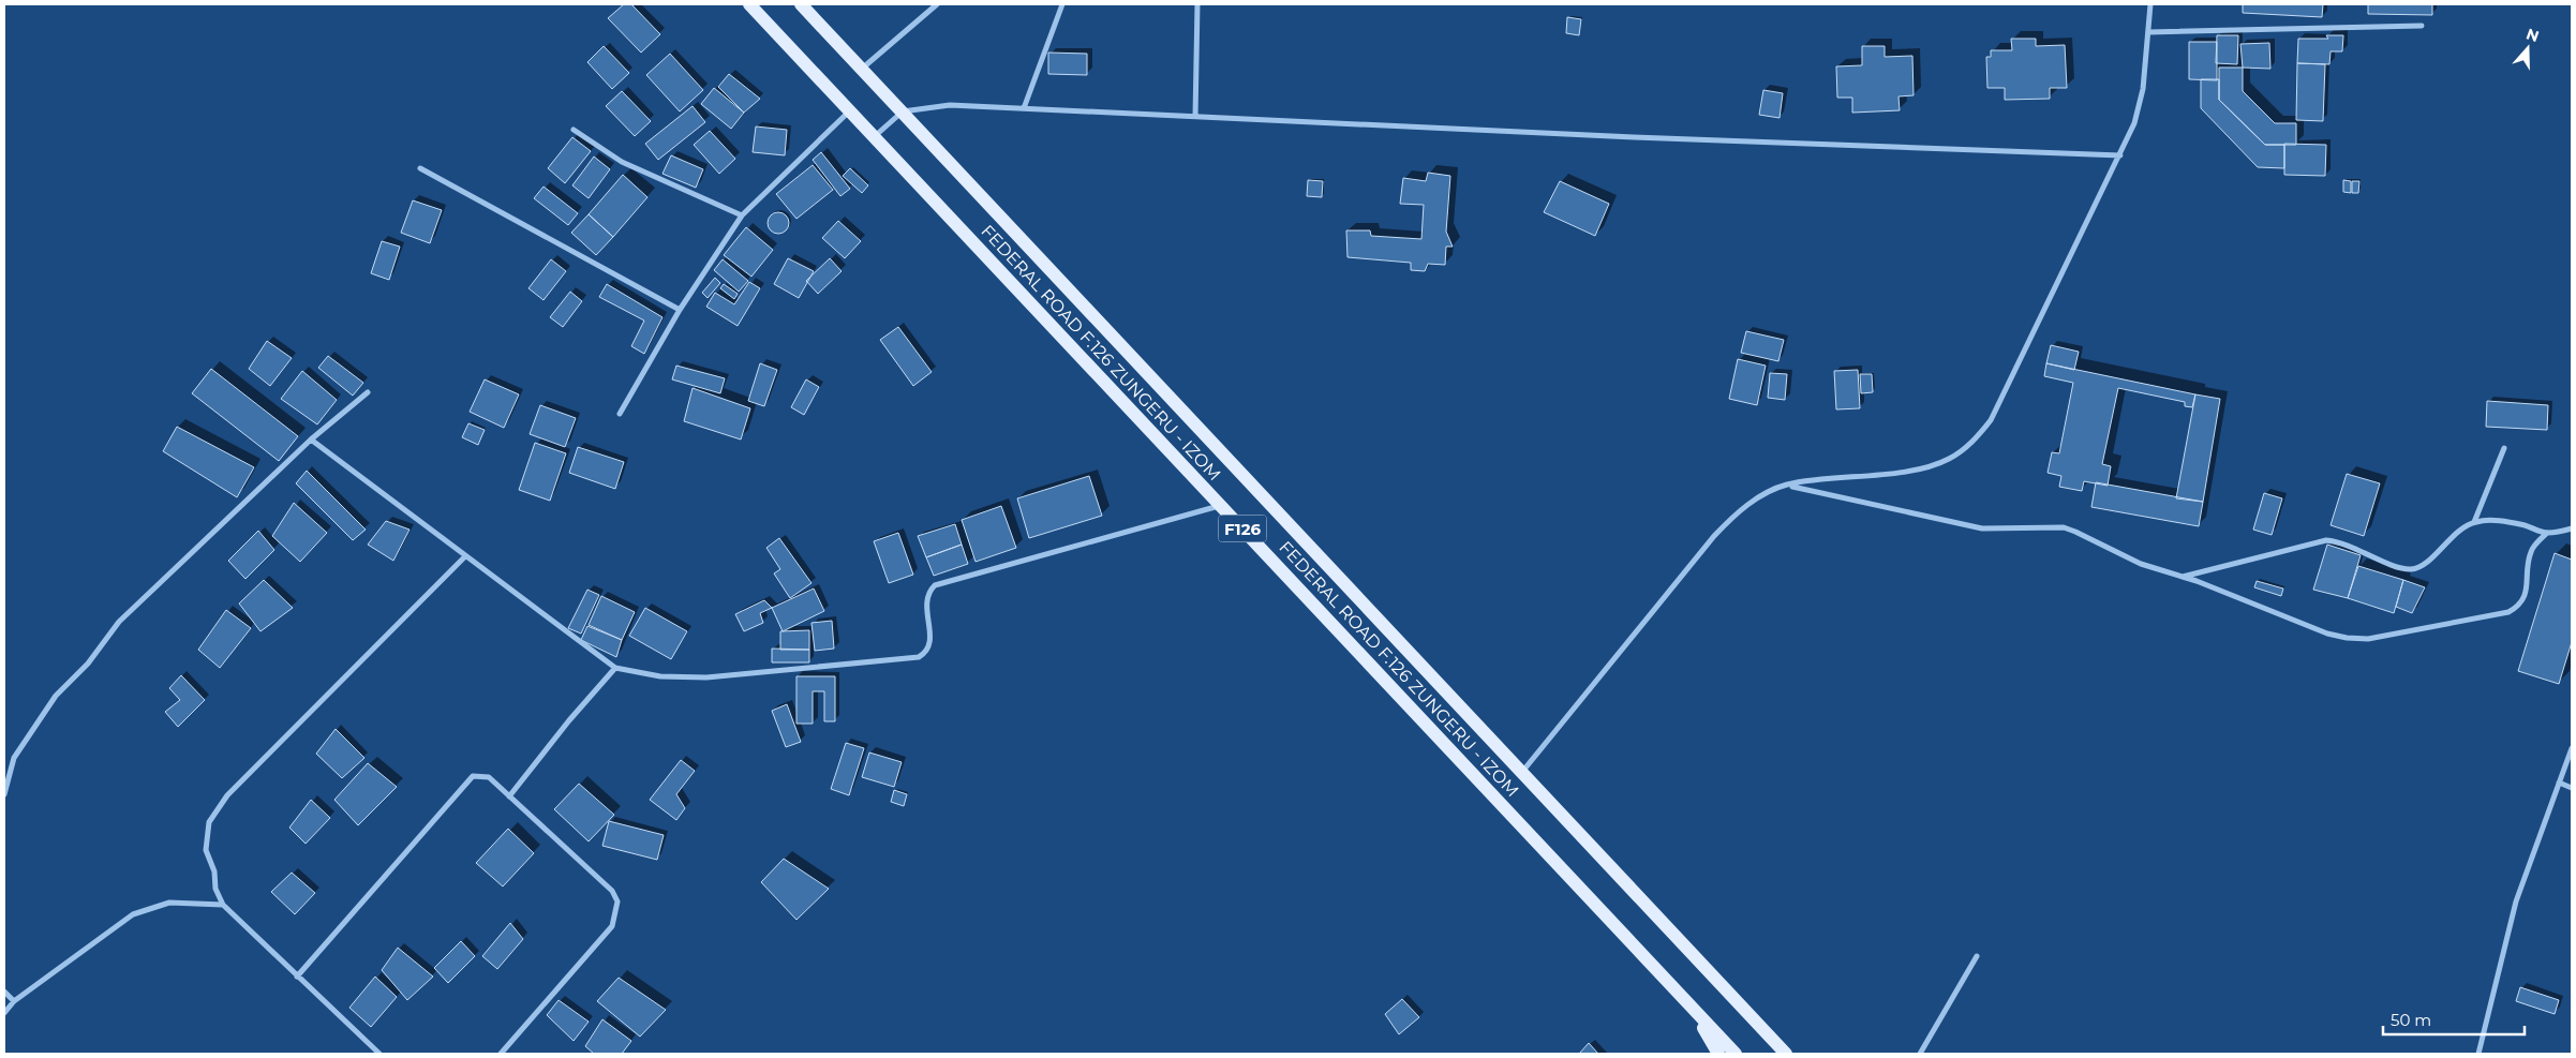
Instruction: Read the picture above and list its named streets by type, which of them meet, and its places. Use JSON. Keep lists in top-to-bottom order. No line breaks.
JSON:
{"streets":{"main road":["FEDERAL ROAD F.126 ZUNGERU - IZOM","F126"]},"scale_bar":"50 m","north":"top"}
